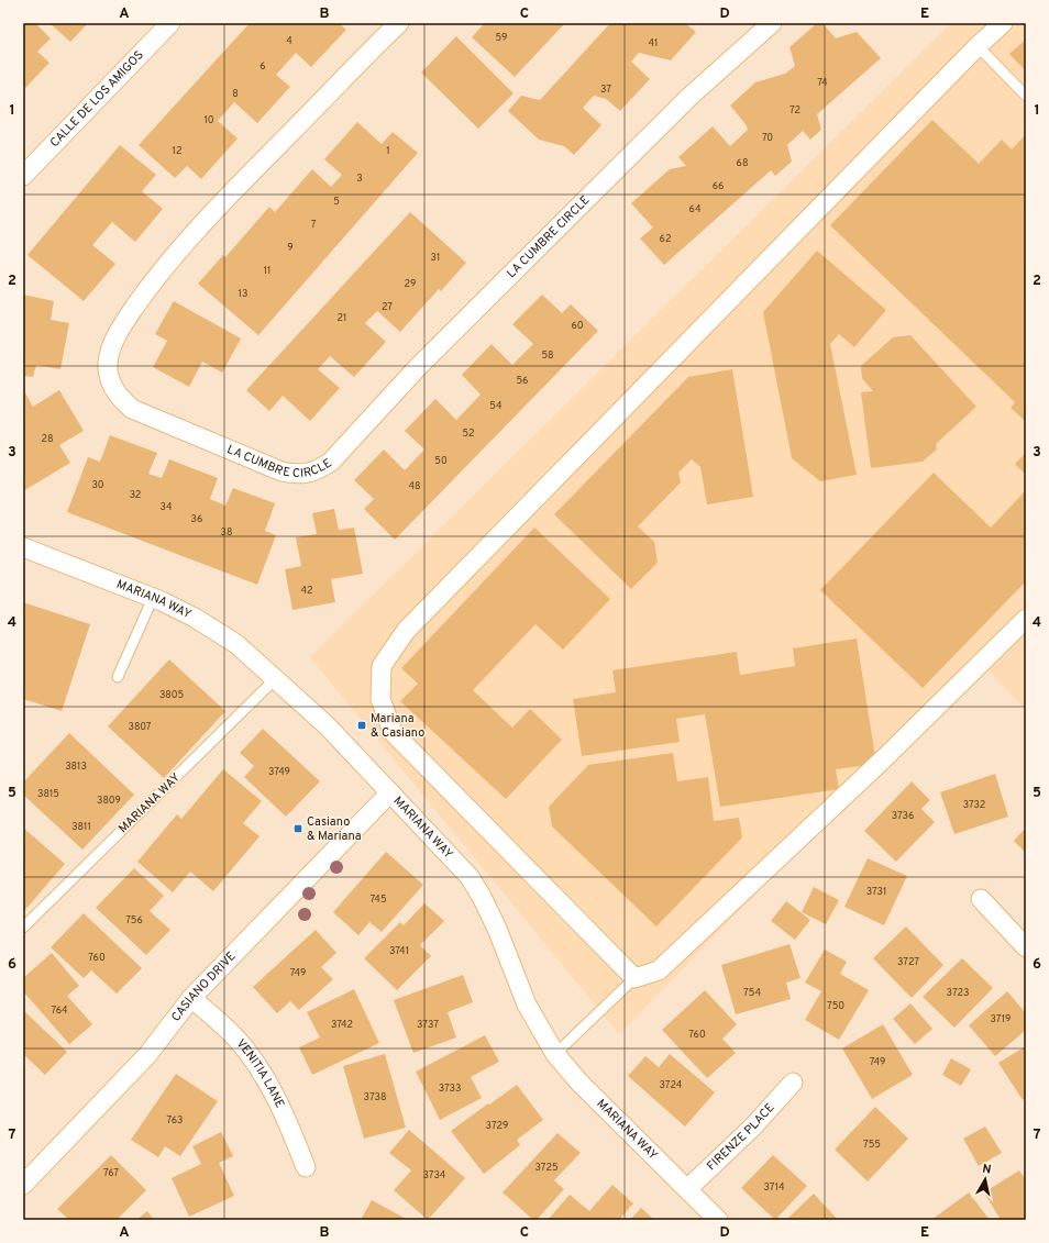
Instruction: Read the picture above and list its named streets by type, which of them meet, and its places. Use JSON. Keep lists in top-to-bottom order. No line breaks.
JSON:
{"streets":{"street":["CALLE DE LOS AMIGOS","LA CUMBRE CIRCLE","MARIANA WAY","CASIANO DRIVE","VENITIA LANE","FIRENZE PLACE"]},"crossings":[["MARIANA WAY","CASIANO DRIVE"],["MARIANA WAY","FIRENZE PLACE"],["CASIANO DRIVE","VENITIA LANE"]],"places":{"transit":["Mariana & Casiano","Casiano & Mariana"]},"house_numbers":["59","4","41","6","74","37","8","72","10","70","12","1","68","3","66","5","64","7","62","9","31","11","29","13","27","21","60","58","56","54","52","28","50","30","48","32","34","36","38","42","3805","3807","3813","3749","3815","3809","3732","3736","3811","3731","745","756","3741","760","3727","749","754","3723","750","764","3719","3742","3737","760","749","3724","3733","3738","763","3729","755","3725","767","3734","3714"],"north":"top","grid":{"columns":["A","B","C","D","E"],"rows":["1","2","3","4","5","6","7"]}}
